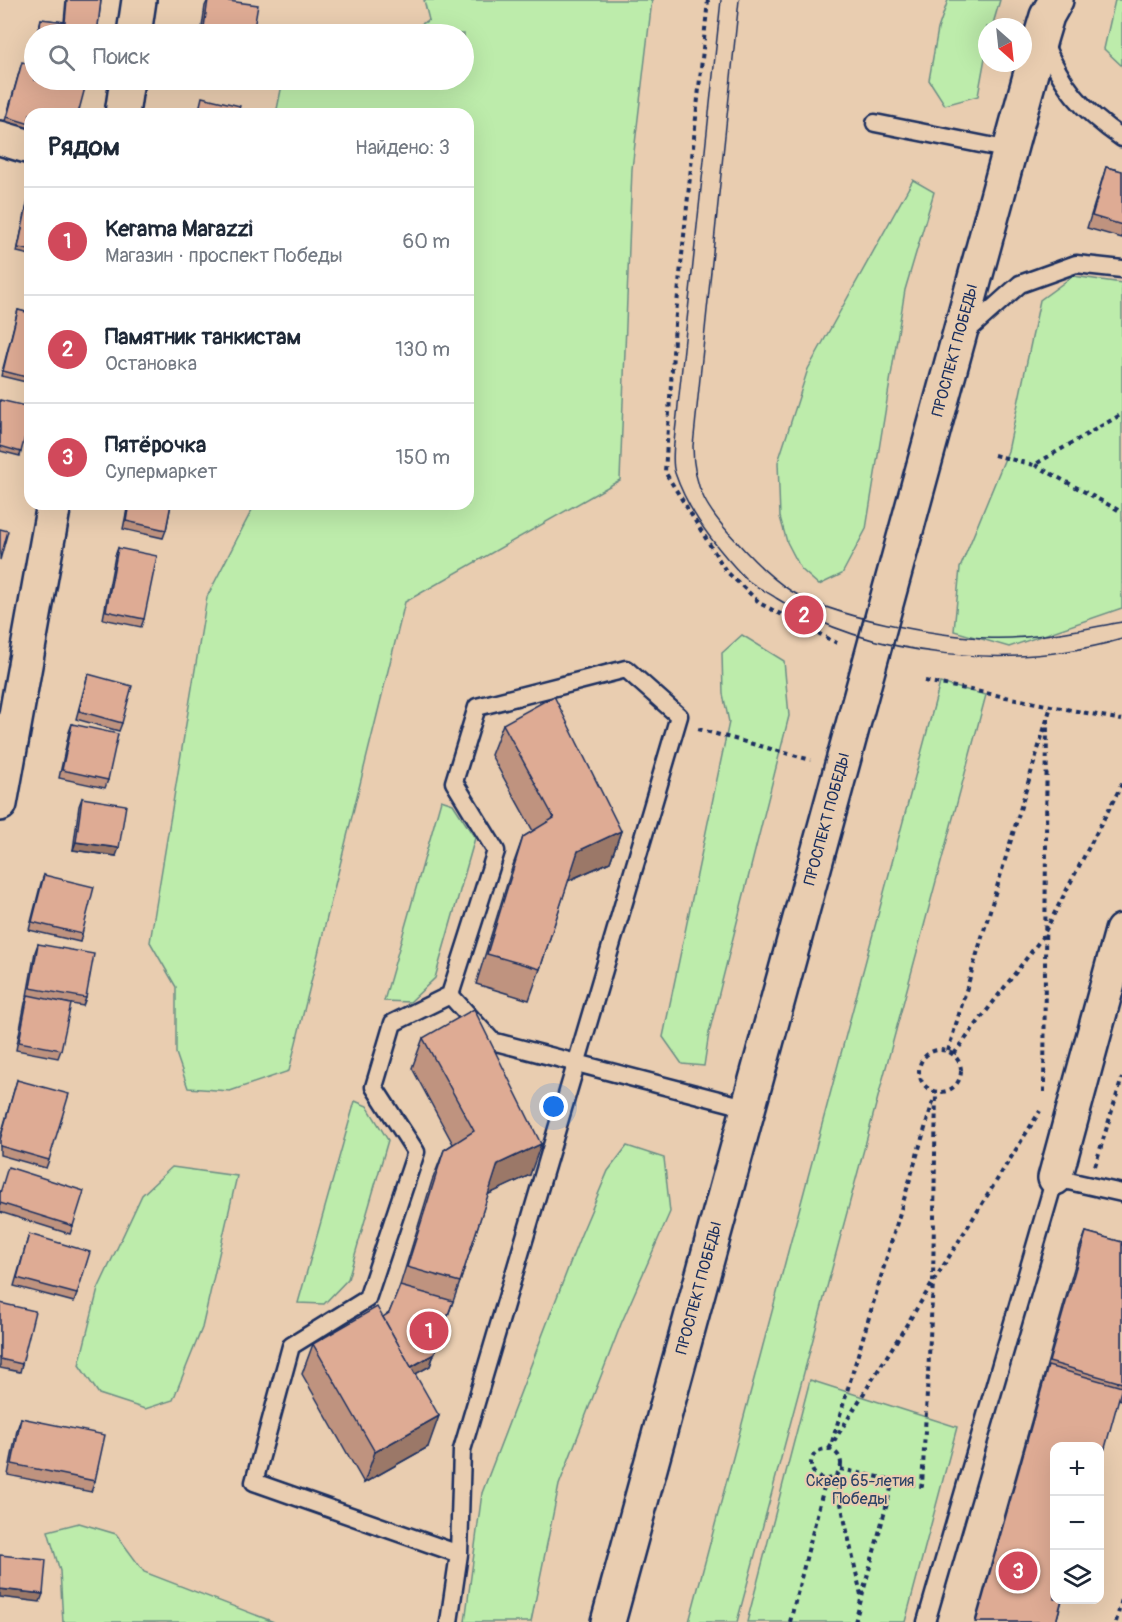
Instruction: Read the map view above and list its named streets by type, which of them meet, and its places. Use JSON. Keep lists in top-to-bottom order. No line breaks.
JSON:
{"streets":{"main road":["ПРОСПЕКТ ПОБЕДЫ"]},"parks":["Сквер 65-летия Победы"],"north":"bottom right","page":{"search":"Поиск","heading":["Рядом","Найдено: 3"],"list":[{"mark":"1","name":"Kerama Marazzi","note":"Магазин · проспект Победы","value":"60 m"},{"mark":"2","name":"Памятник танкистам","note":"Остановка","value":"130 m"},{"mark":"3","name":"Пятёрочка","note":"Супермаркет","value":"150 m"}],"pins":["2","1","3"],"map_buttons":["+","−"]}}
